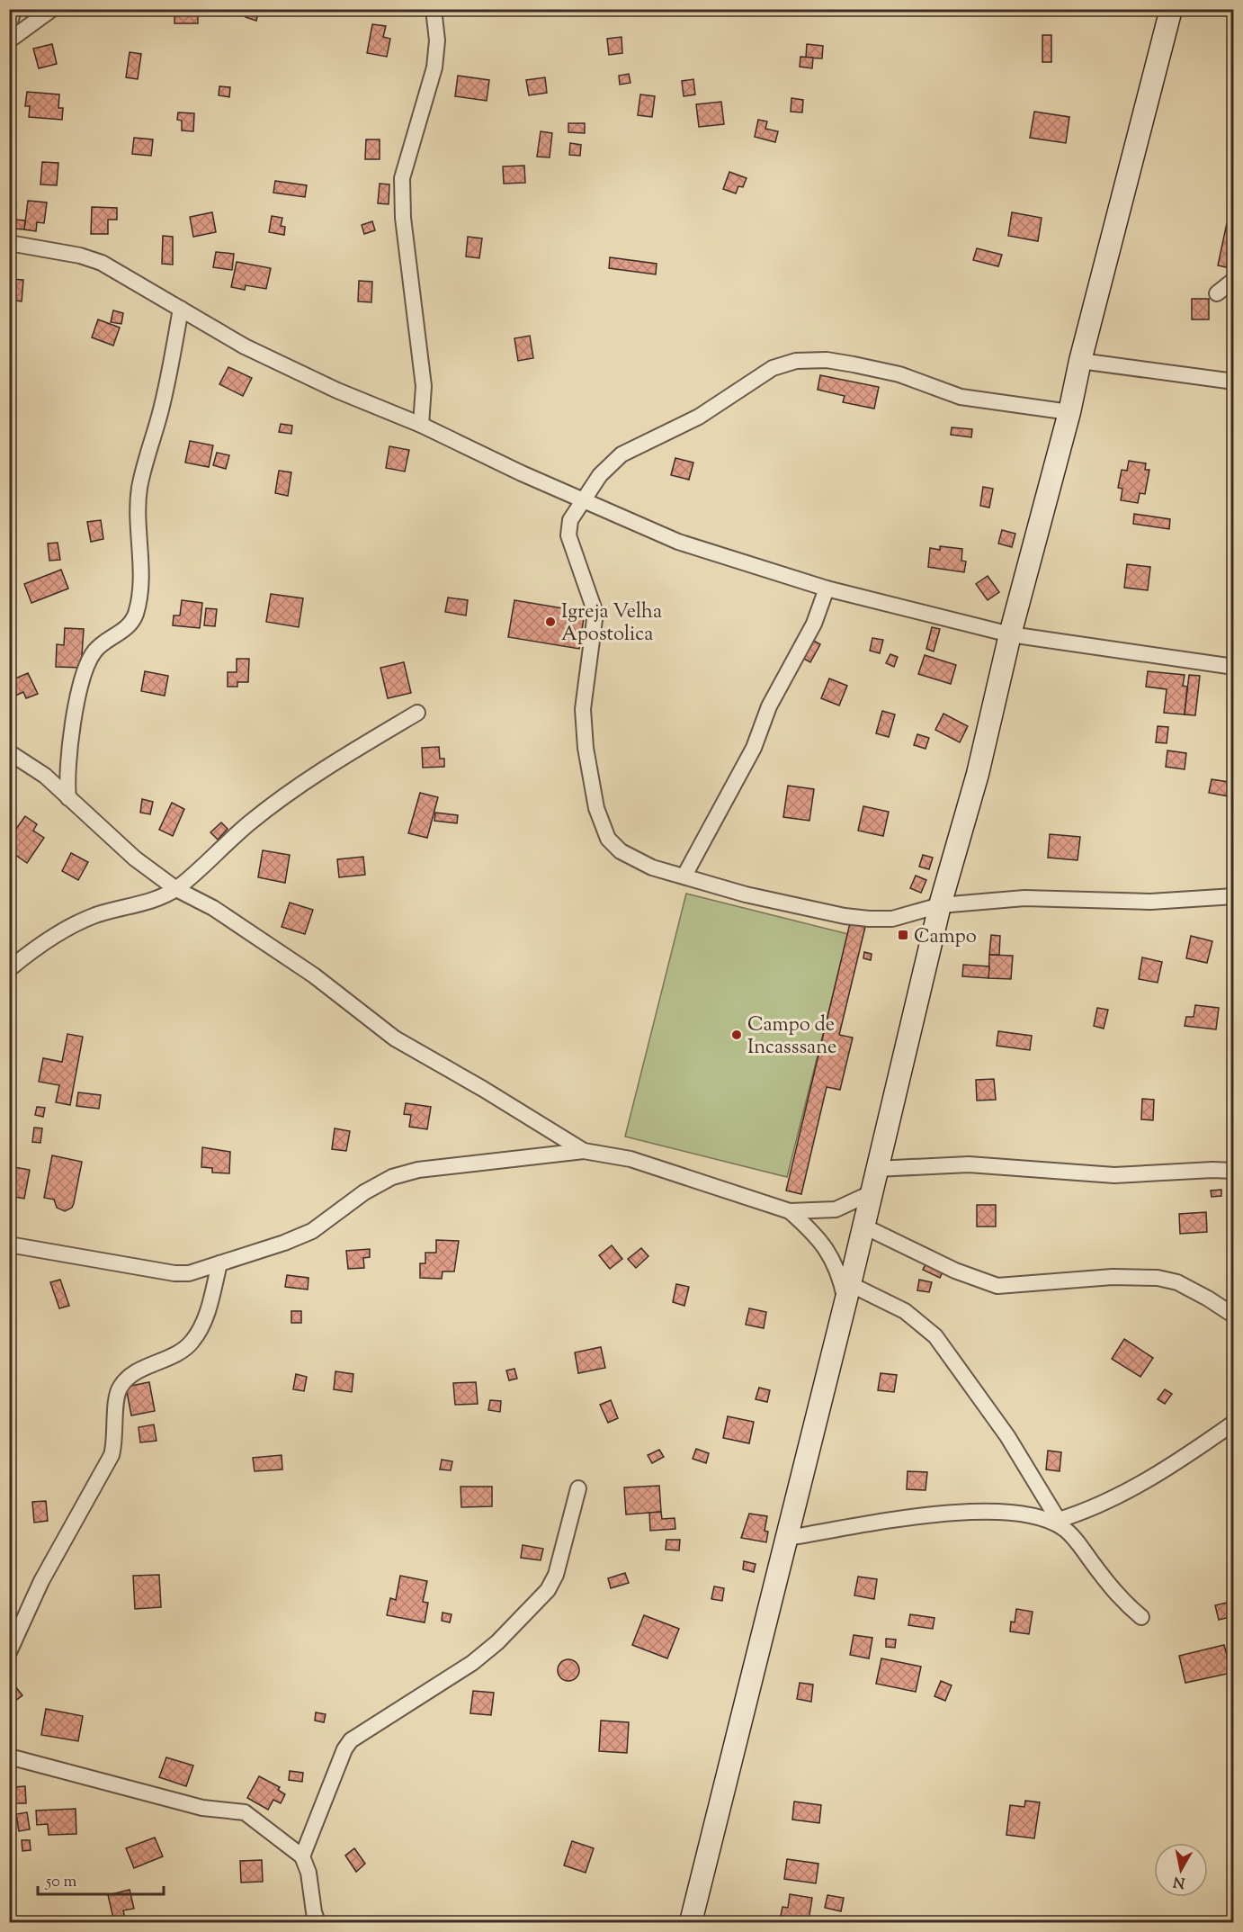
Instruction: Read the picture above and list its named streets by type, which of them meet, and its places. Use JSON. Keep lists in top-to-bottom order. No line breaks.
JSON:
{"places":{"other":["Igreja Velha Apostolica","Campo de Incasssane"],"transit":["Campo"]},"scale_bar":"50 m","north":"bottom"}
